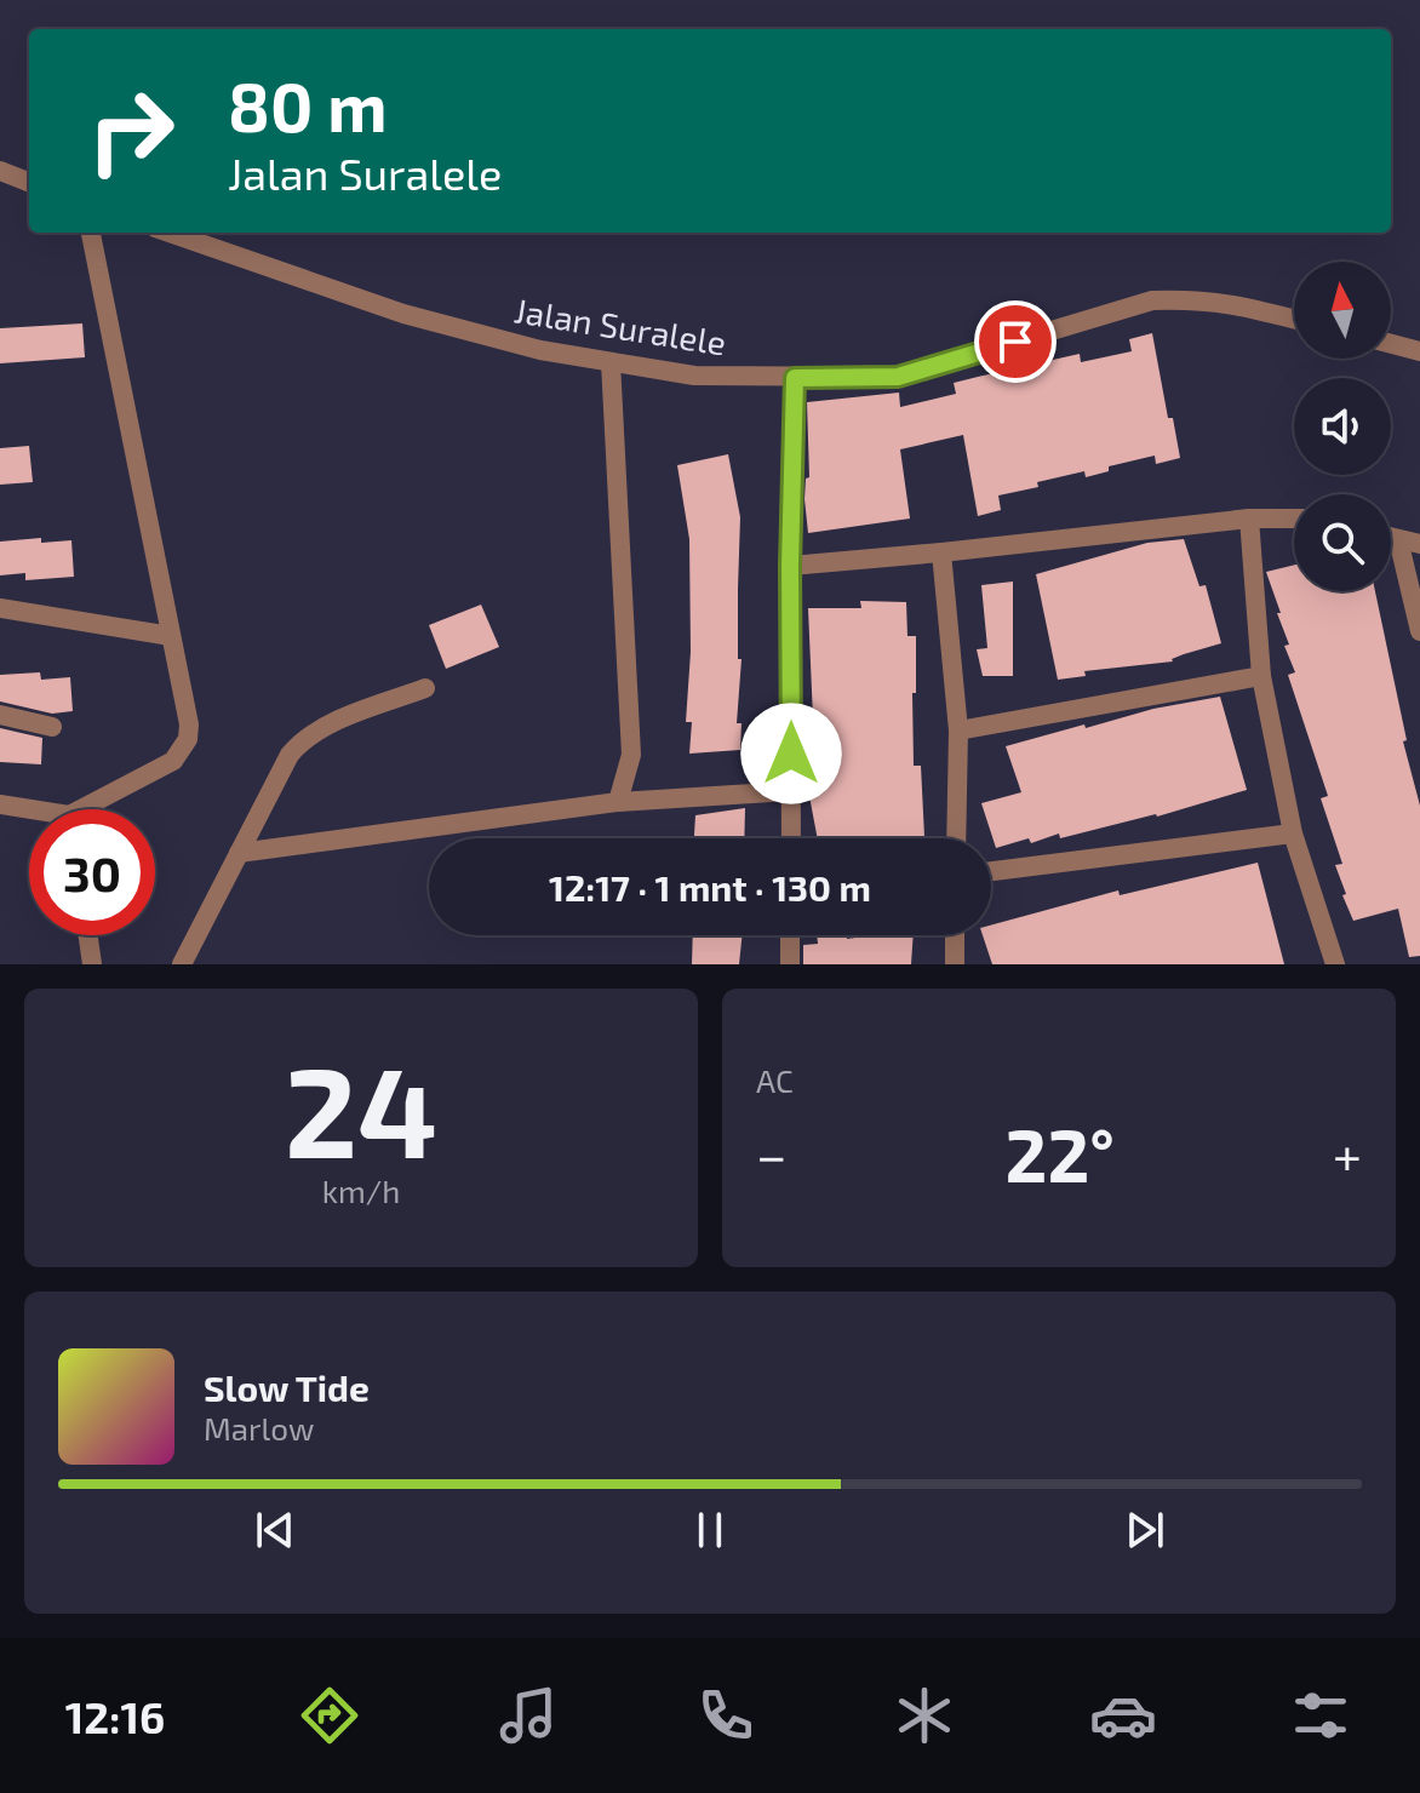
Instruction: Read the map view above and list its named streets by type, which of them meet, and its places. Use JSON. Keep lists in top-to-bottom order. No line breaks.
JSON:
{"streets":{"street":["Jalan Suralele"]},"north":"top","page":{"turn":["80 m","Jalan Suralele"],"limit":"30","trip":"12:17 · 1 mnt · 130 m","tile":[["24","km/h"],"AC"],"heat":["−","22°","+"],"song":["Slow Tide","Marlow"],"tabs":"12:16"}}
